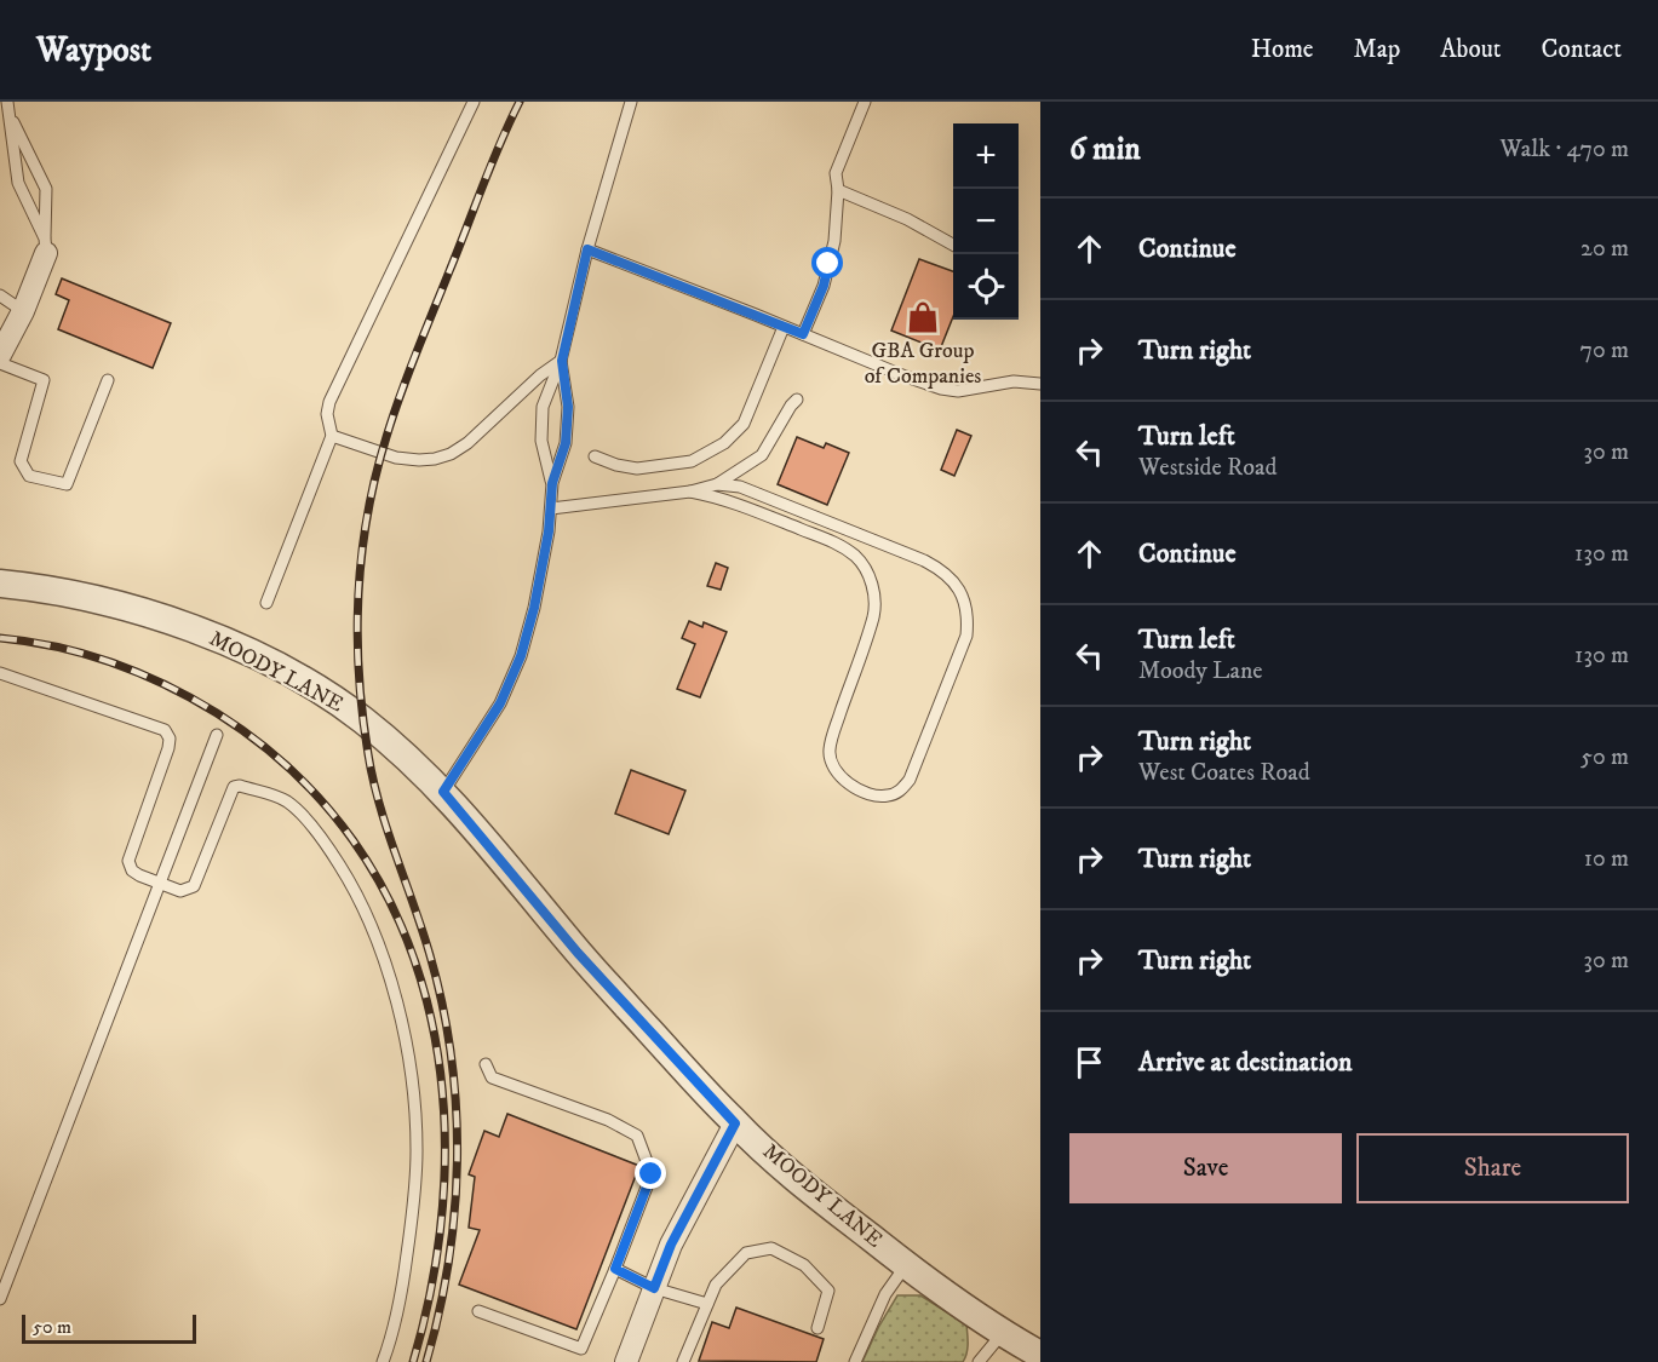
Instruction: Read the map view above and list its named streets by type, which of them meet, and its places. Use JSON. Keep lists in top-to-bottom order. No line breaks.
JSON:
{"streets":{"street":["MOODY LANE"]},"places":{"shop":["GBA Group of Companies"]},"scale_bar":"50 m","page":{"header":"Waypost","nav":["Home","Map","About","Contact"],"heading":["6 min","Walk · 470 m"],"map_buttons":["+","−"],"list":[["Continue","20 m"],["Turn right","70 m"],["Turn left","Westside Road","30 m"],["Continue","130 m"],["Turn left","Moody Lane","130 m"],["Turn right","West Coates Road","50 m"],["Turn right","10 m"],["Turn right","30 m"],"Arrive at destination"],"buttons":["Save","Share"],"scale":"50 m"}}
